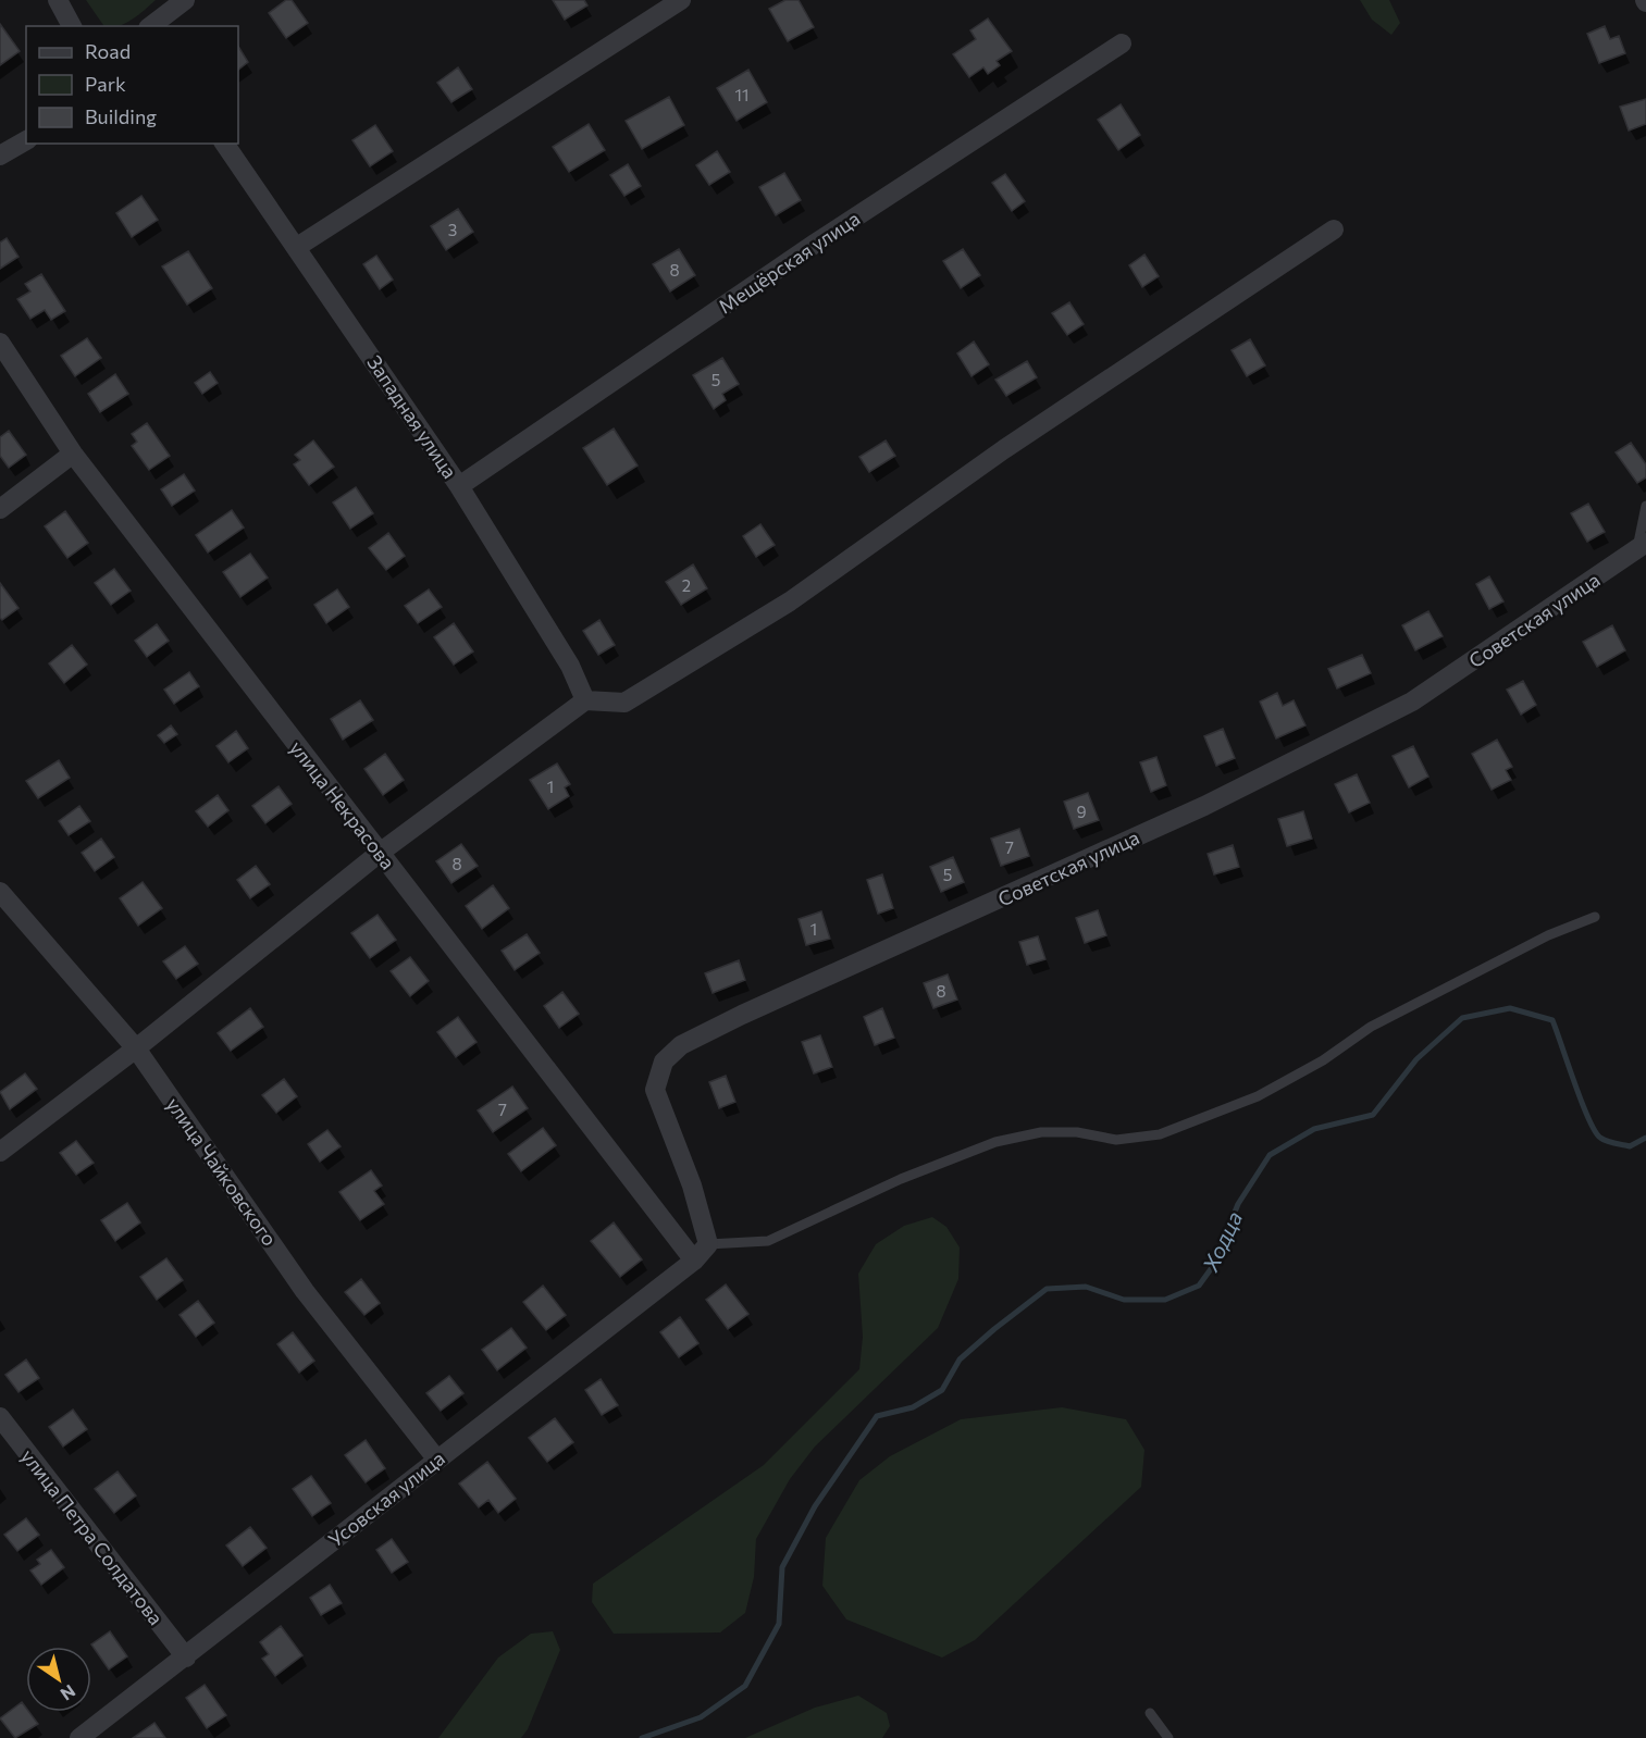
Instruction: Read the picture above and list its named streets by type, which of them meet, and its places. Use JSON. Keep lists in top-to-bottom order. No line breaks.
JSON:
{"streets":{"street":["Мещёрская улица","Западная улица","Советская улица","улица Некрасова","улица Чайковского","Усовская улица","улица Петра Солдатова"]},"crossings":[["Мещёрская улица","Западная улица"],["улица Некрасова","Усовская улица"],["улица Чайковского","Усовская улица"],["Усовская улица","улица Петра Солдатова"]],"water":["Ходца"],"house_numbers":["11","3","8","5","2","1","9","7","8","5","1","8","7"],"legend":["Road","Park","Building"],"north":"bottom right"}
